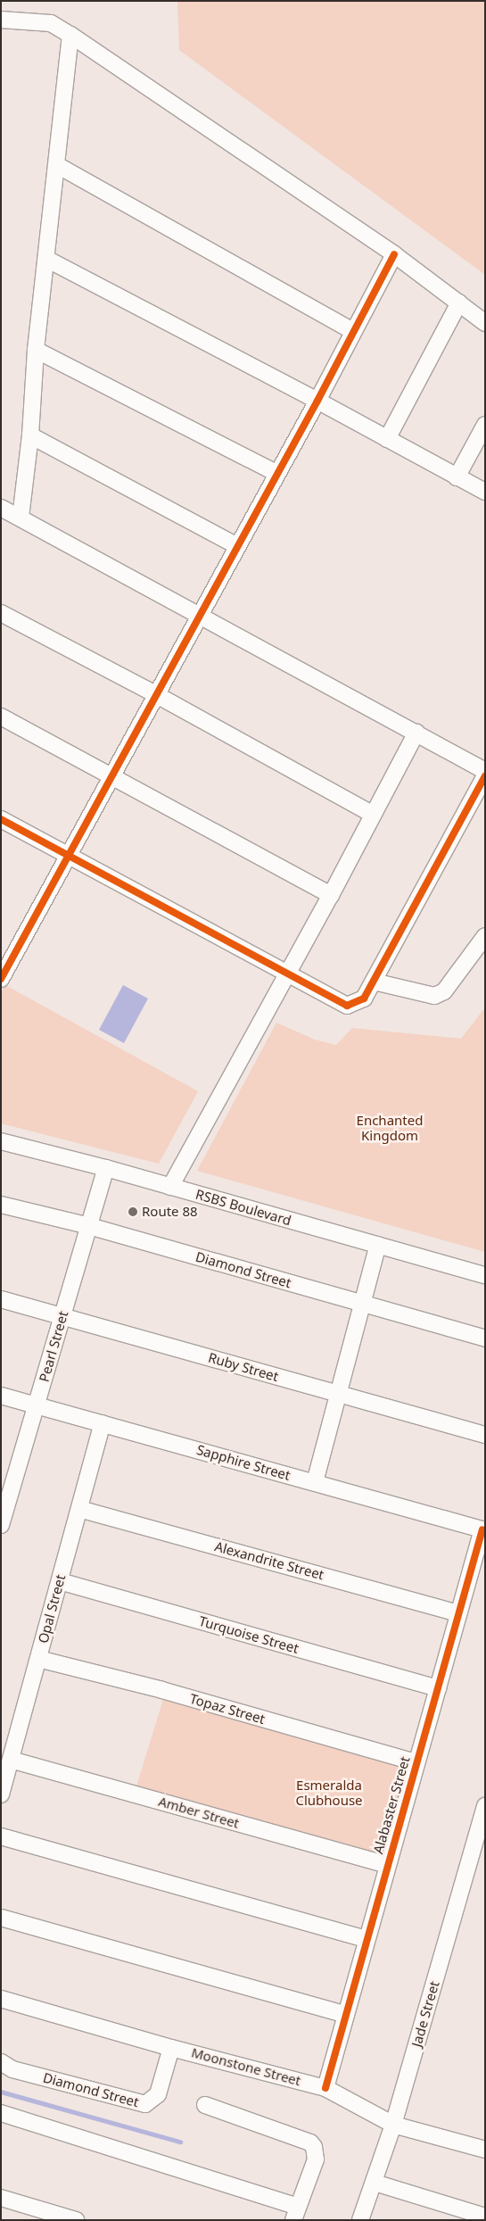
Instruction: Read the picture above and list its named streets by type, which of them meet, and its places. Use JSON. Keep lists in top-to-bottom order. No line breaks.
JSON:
{"streets":{"street":["RSBS Boulevard","Diamond Street","Pearl Street","Ruby Street","Sapphire Street","Alexandrite Street","Opal Street","Turquoise Street","Topaz Street","Alabaster Street","Amber Street","Jade Street","Moonstone Street"]},"crossings":[["RSBS Boulevard","Pearl Street"],["Diamond Street","Pearl Street"],["Diamond Street","Moonstone Street"],["Pearl Street","Ruby Street"],["Pearl Street","Sapphire Street"],["Sapphire Street","Opal Street"],["Sapphire Street","Alabaster Street"],["Alexandrite Street","Opal Street"],["Alexandrite Street","Alabaster Street"],["Opal Street","Turquoise Street"],["Opal Street","Topaz Street"],["Opal Street","Amber Street"],["Turquoise Street","Alabaster Street"],["Topaz Street","Alabaster Street"],["Alabaster Street","Amber Street"],["Alabaster Street","Moonstone Street"],["Jade Street","Moonstone Street"]],"parks":["Enchanted Kingdom","Esmeralda Clubhouse"],"places":["Route 88"]}
